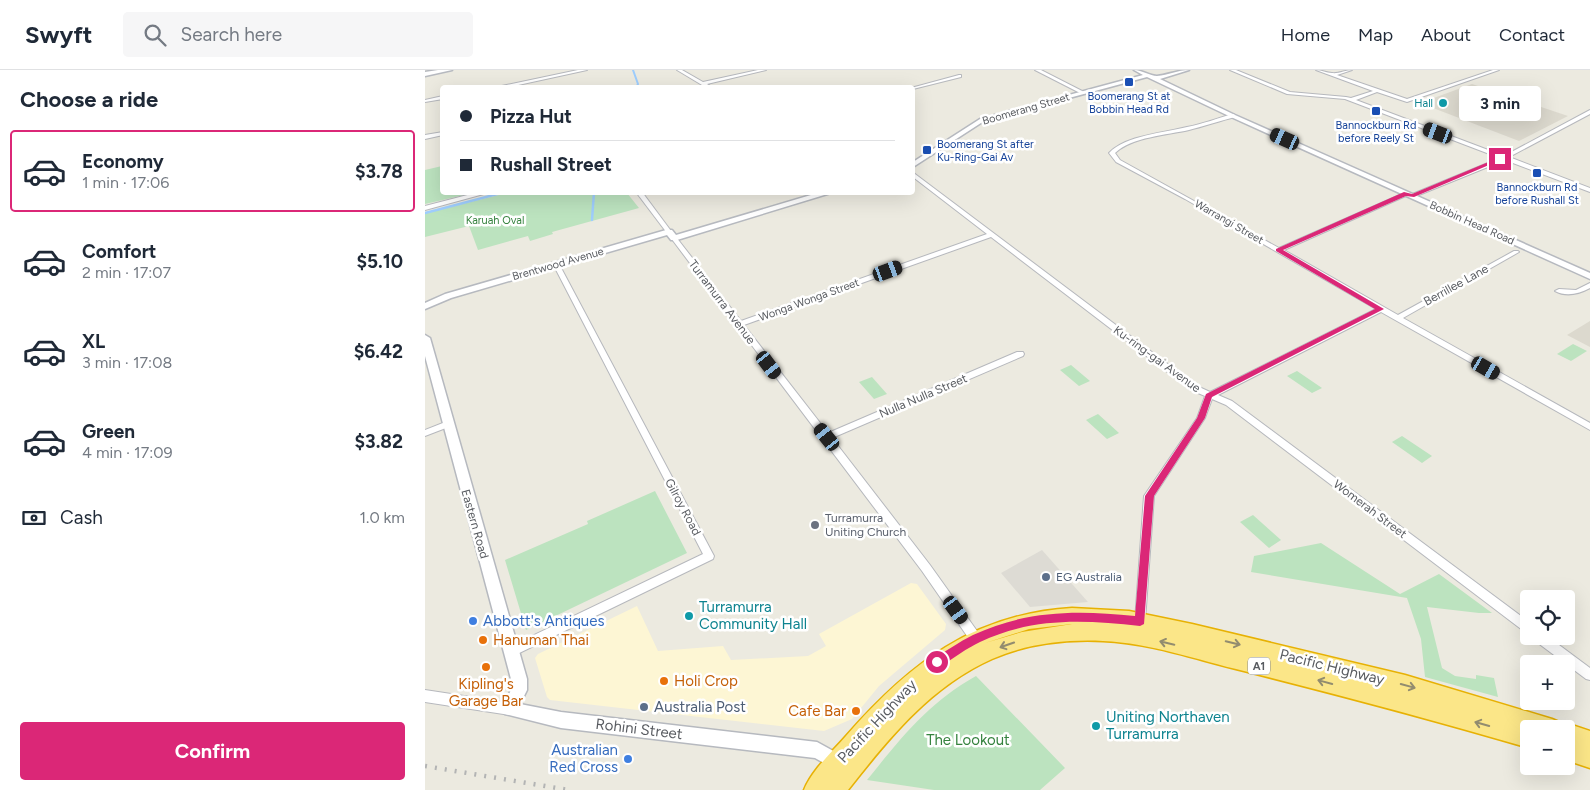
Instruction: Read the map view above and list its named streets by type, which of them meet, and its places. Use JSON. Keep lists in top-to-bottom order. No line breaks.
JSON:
{"streets":{"highway":["A1","Pacific Highway"],"main road":["Boomerang Street","Bobbin Head Road","Brentwood Avenue","Eastern Road","Rohini Street"],"street":["Warrangi Street","Berrillee Lane","Wonga Wonga Street","Turramurra Avenue","Ku-ring-gai Avenue","Nulla Nulla Street","Gilroy Road","Womerah Street"]},"crossings":[["Boomerang Street","Bobbin Head Road"],["Warrangi Street","Bobbin Head Road"],["Warrangi Street","Berrillee Lane"],["Brentwood Avenue","Turramurra Avenue"],["Brentwood Avenue","Gilroy Road"],["Wonga Wonga Street","Turramurra Avenue"],["Wonga Wonga Street","Ku-ring-gai Avenue"],["Turramurra Avenue","Nulla Nulla Street"],["Turramurra Avenue","Pacific Highway"],["Ku-ring-gai Avenue","Womerah Street"],["Ku-ring-gai Avenue","Pacific Highway"],["Gilroy Road","Eastern Road"],["Eastern Road","Rohini Street"],["Pacific Highway","Rohini Street"]],"parks":["Karuah Oval","The Lookout"],"places":{"transit":["Boomerang St at Bobbin Head Rd","Bannockburn Rd before Reely St","Boomerang St after Ku-Ring-Gai Av","Bannockburn Rd before Rushall St"],"other":["Hall","Turramurra Uniting Church","EG Australia","Turramurra Community Hall","Abbott's Antiques","Hanuman Thai","Kipling's Garage Bar","Holi Crop","Australia Post","Cafe Bar","Uniting Northaven Turramurra","Australian Red Cross"]},"page":{"header":"Swyft","search":"Search here","nav":["Home","Map","About","Contact"],"heading":"Choose a ride","banner":["Pizza Hut","Rushall Street"],"bubble":"3 min","list":[{"name":"Economy","note":"1 min · 17:06","value":"$3.78"},{"name":"Comfort","note":"2 min · 17:07","value":"$5.10"},{"name":"XL","note":"3 min · 17:08","value":"$6.42"},{"name":"Green","note":"4 min · 17:09","value":"$3.82"}],"pay":["Cash","1.0 km"],"map_buttons":["+","−"],"buttons":"Confirm"}}
